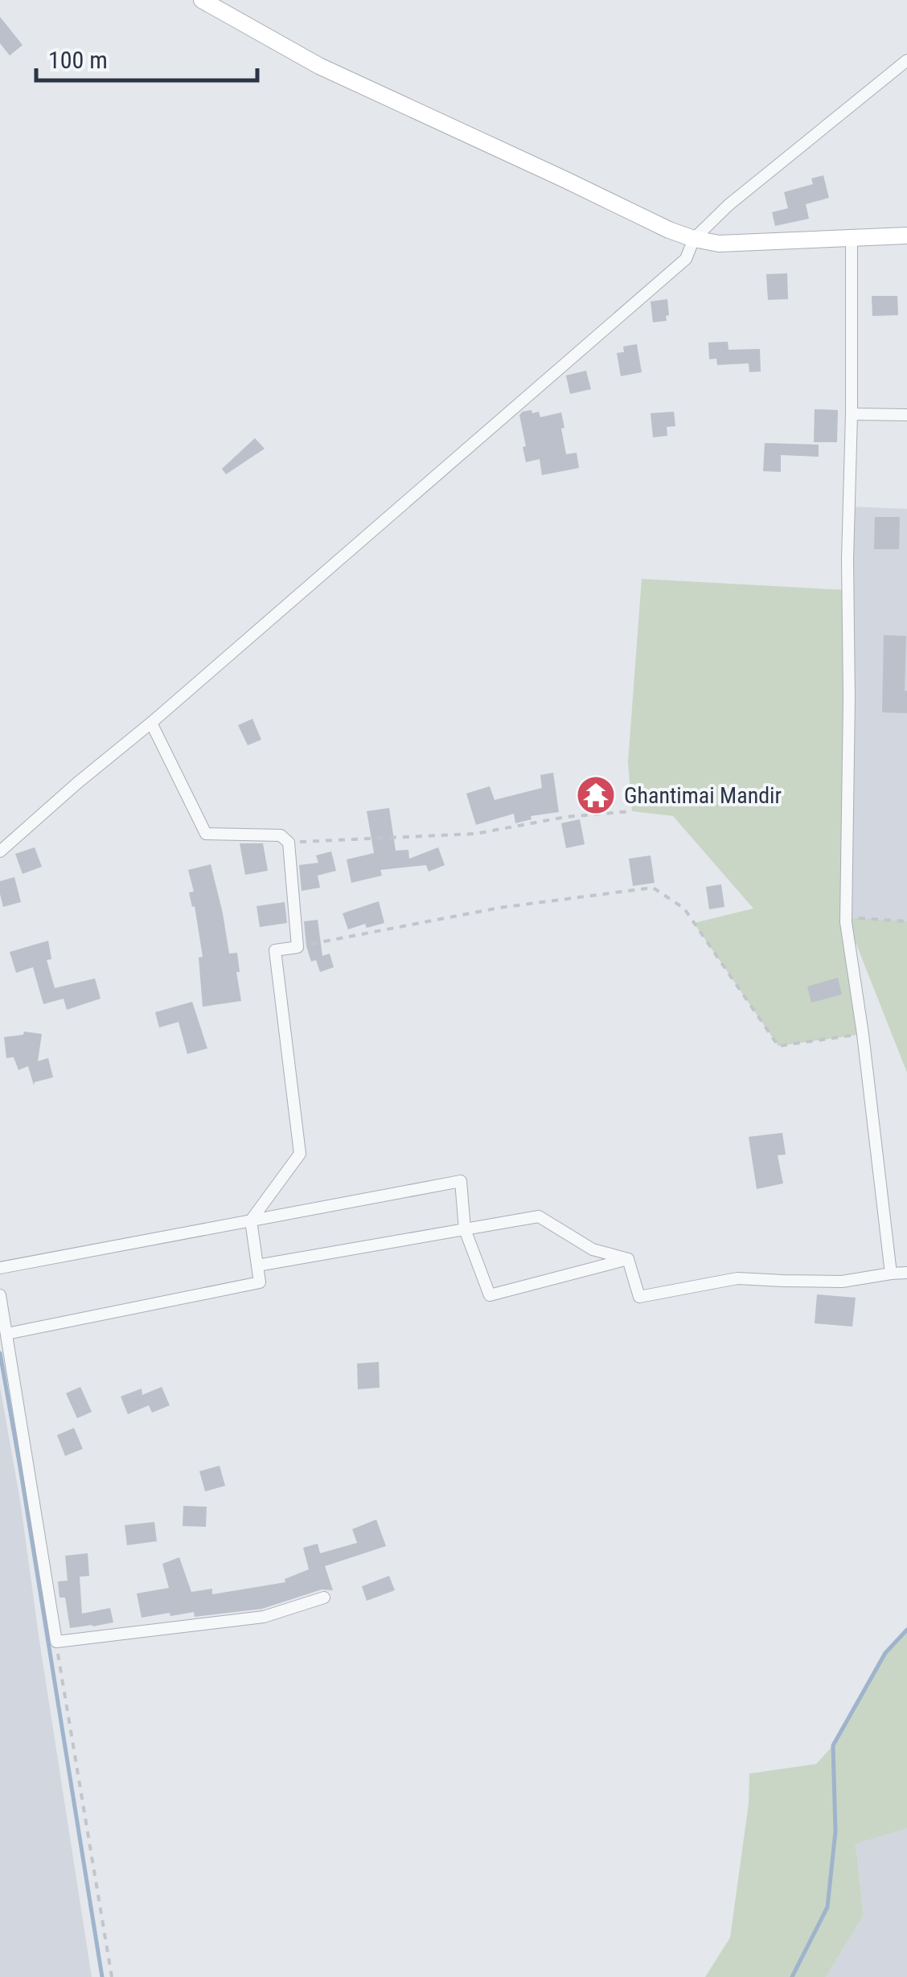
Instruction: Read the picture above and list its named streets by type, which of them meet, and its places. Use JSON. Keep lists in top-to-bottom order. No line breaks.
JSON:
{"places":{"temple":["Ghantimai Mandir"]},"scale_bar":"100 m"}
